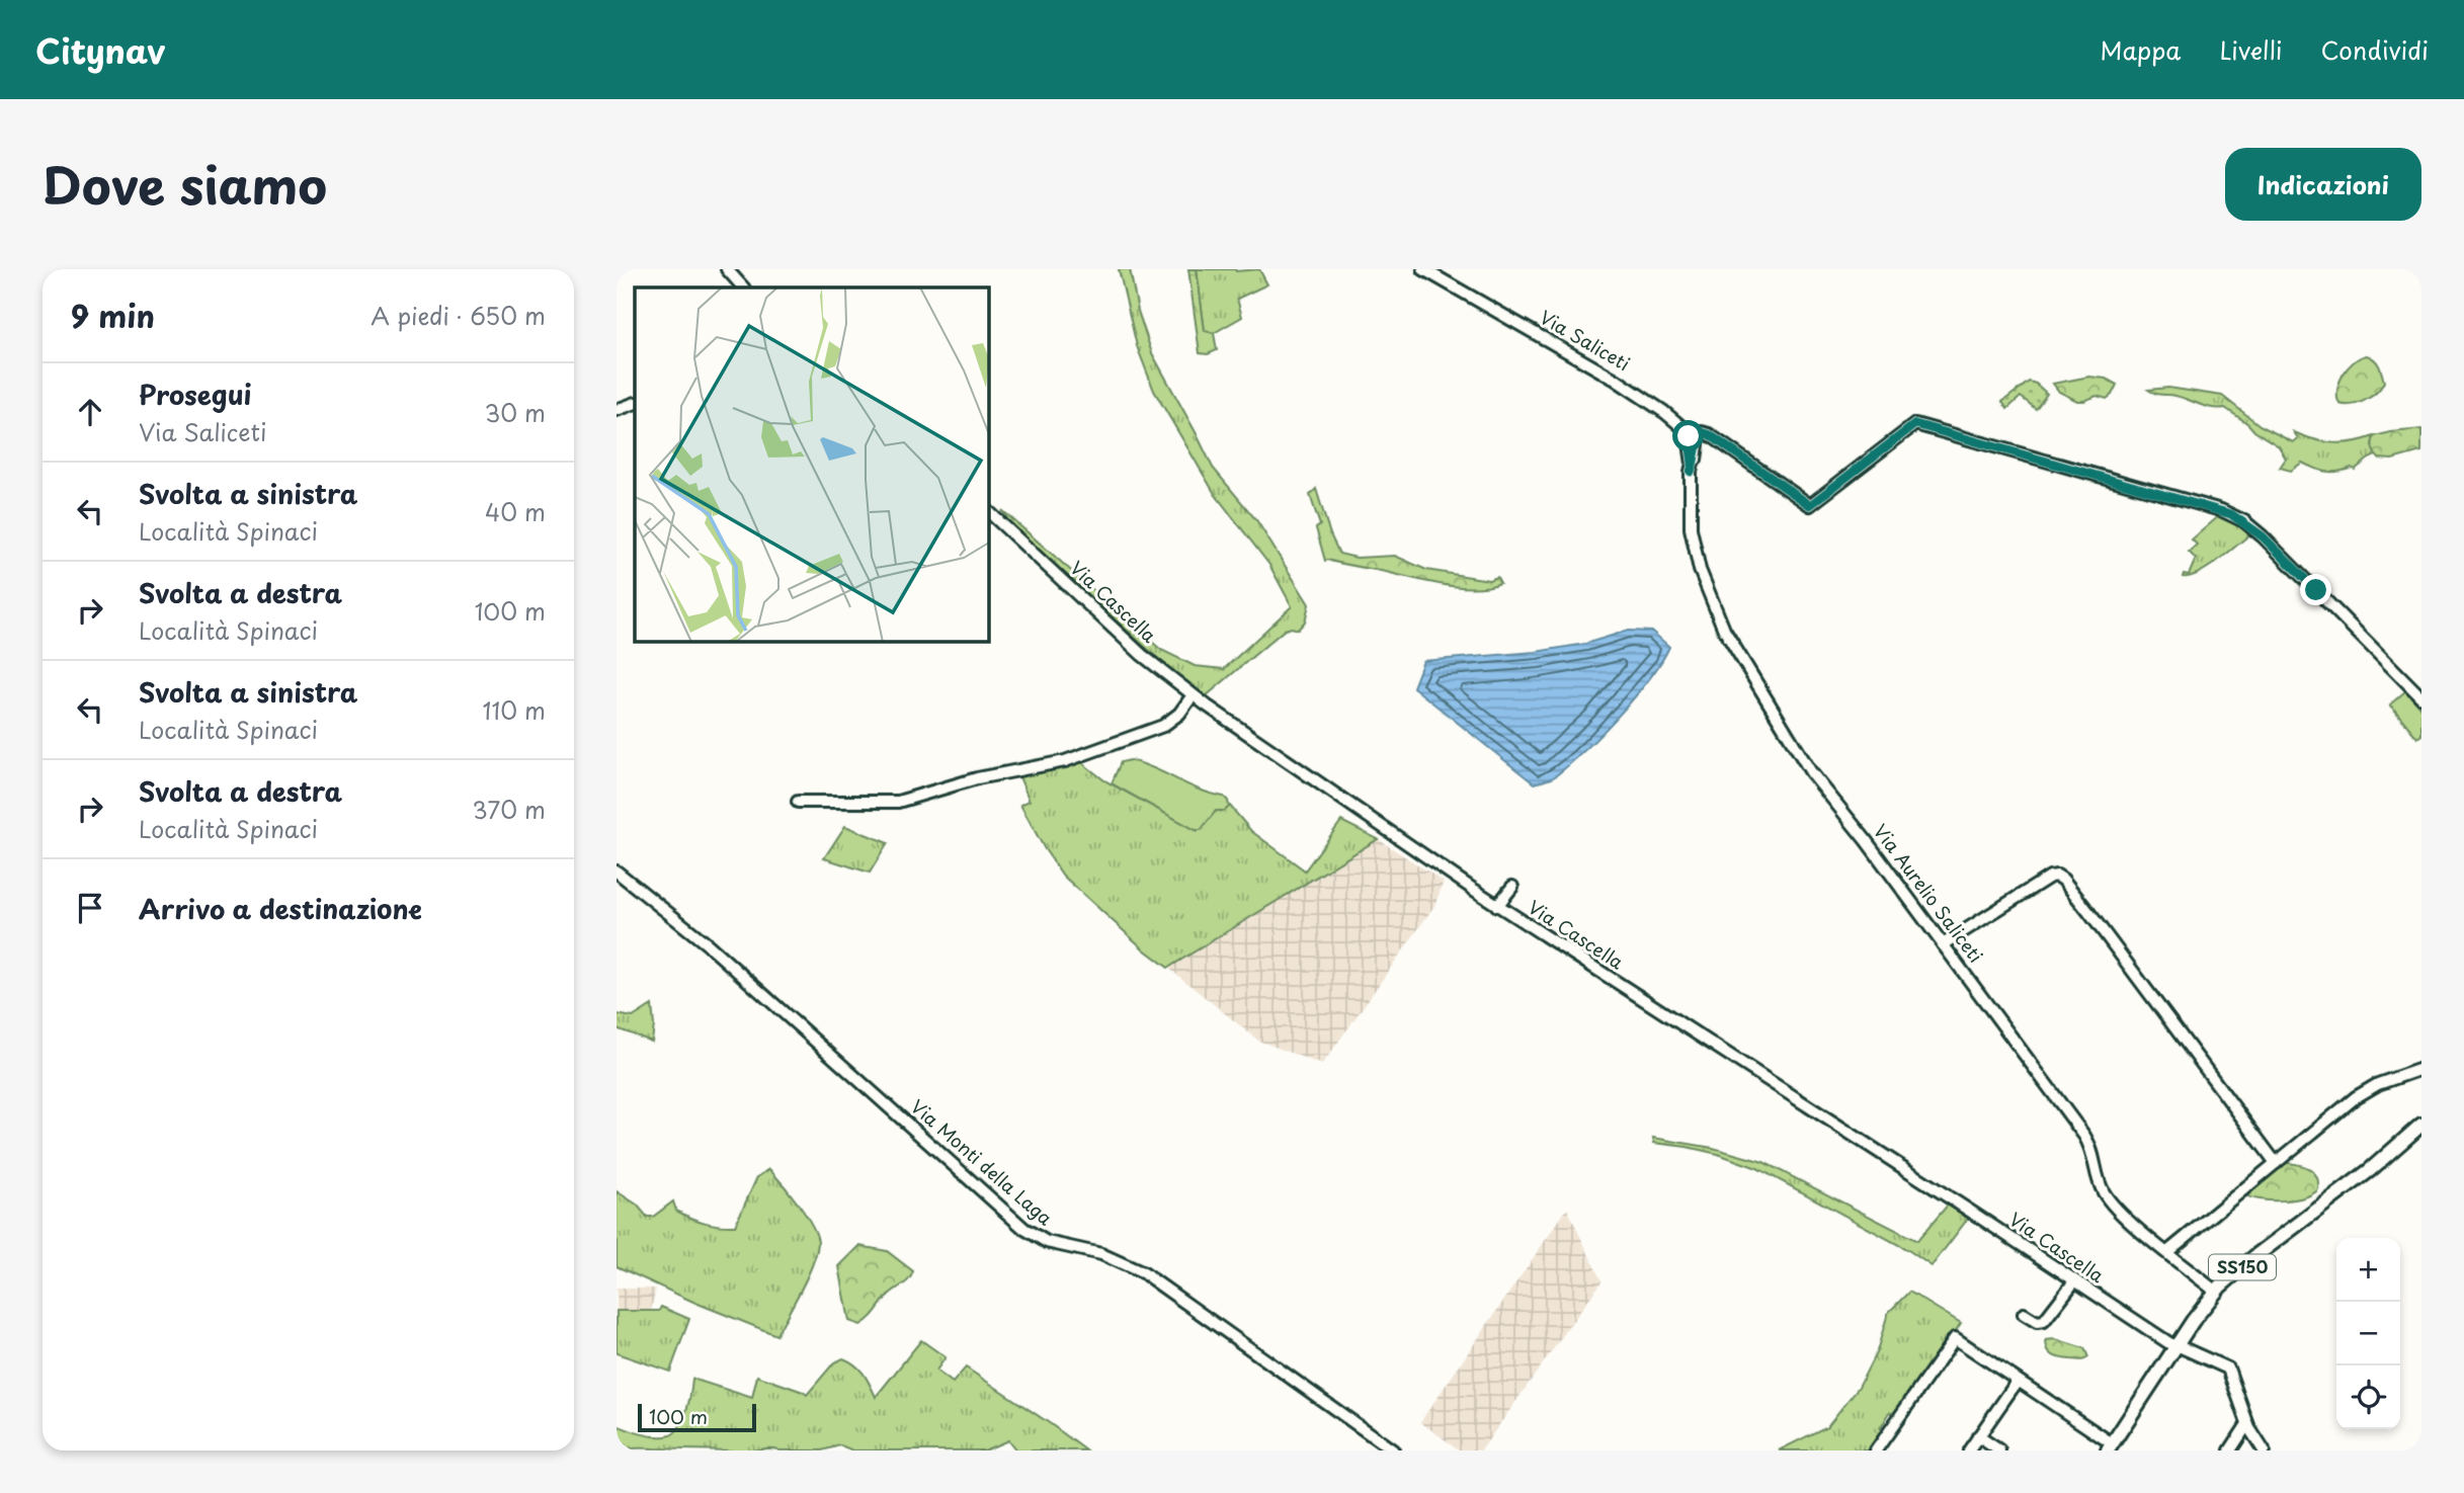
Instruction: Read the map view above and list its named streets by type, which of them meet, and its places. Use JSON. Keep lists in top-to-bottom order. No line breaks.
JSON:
{"streets":{"main road":["SS150"],"street":["Via Saliceti","Via Cascella","Via Aurelio Saliceti","Via Monti della Laga"]},"crossings":[["Via Saliceti","Via Aurelio Saliceti"],["Via Cascella","SS150"],["Via Aurelio Saliceti","SS150"]],"scale_bar":"100 m","page":{"header":"Citynav","nav":["Mappa","Livelli","Condividi"],"title":"Dove siamo","buttons":"Indicazioni","heading":["9 min","A piedi · 650 m"],"list":[["Prosegui","Via Saliceti","30 m"],["Svolta a sinistra","Località Spinaci","40 m"],["Svolta a destra","Località Spinaci","100 m"],["Svolta a sinistra","Località Spinaci","110 m"],["Svolta a destra","Località Spinaci","370 m"],"Arrivo a destinazione"],"map_buttons":["+","−"],"scale":"100 m"}}
